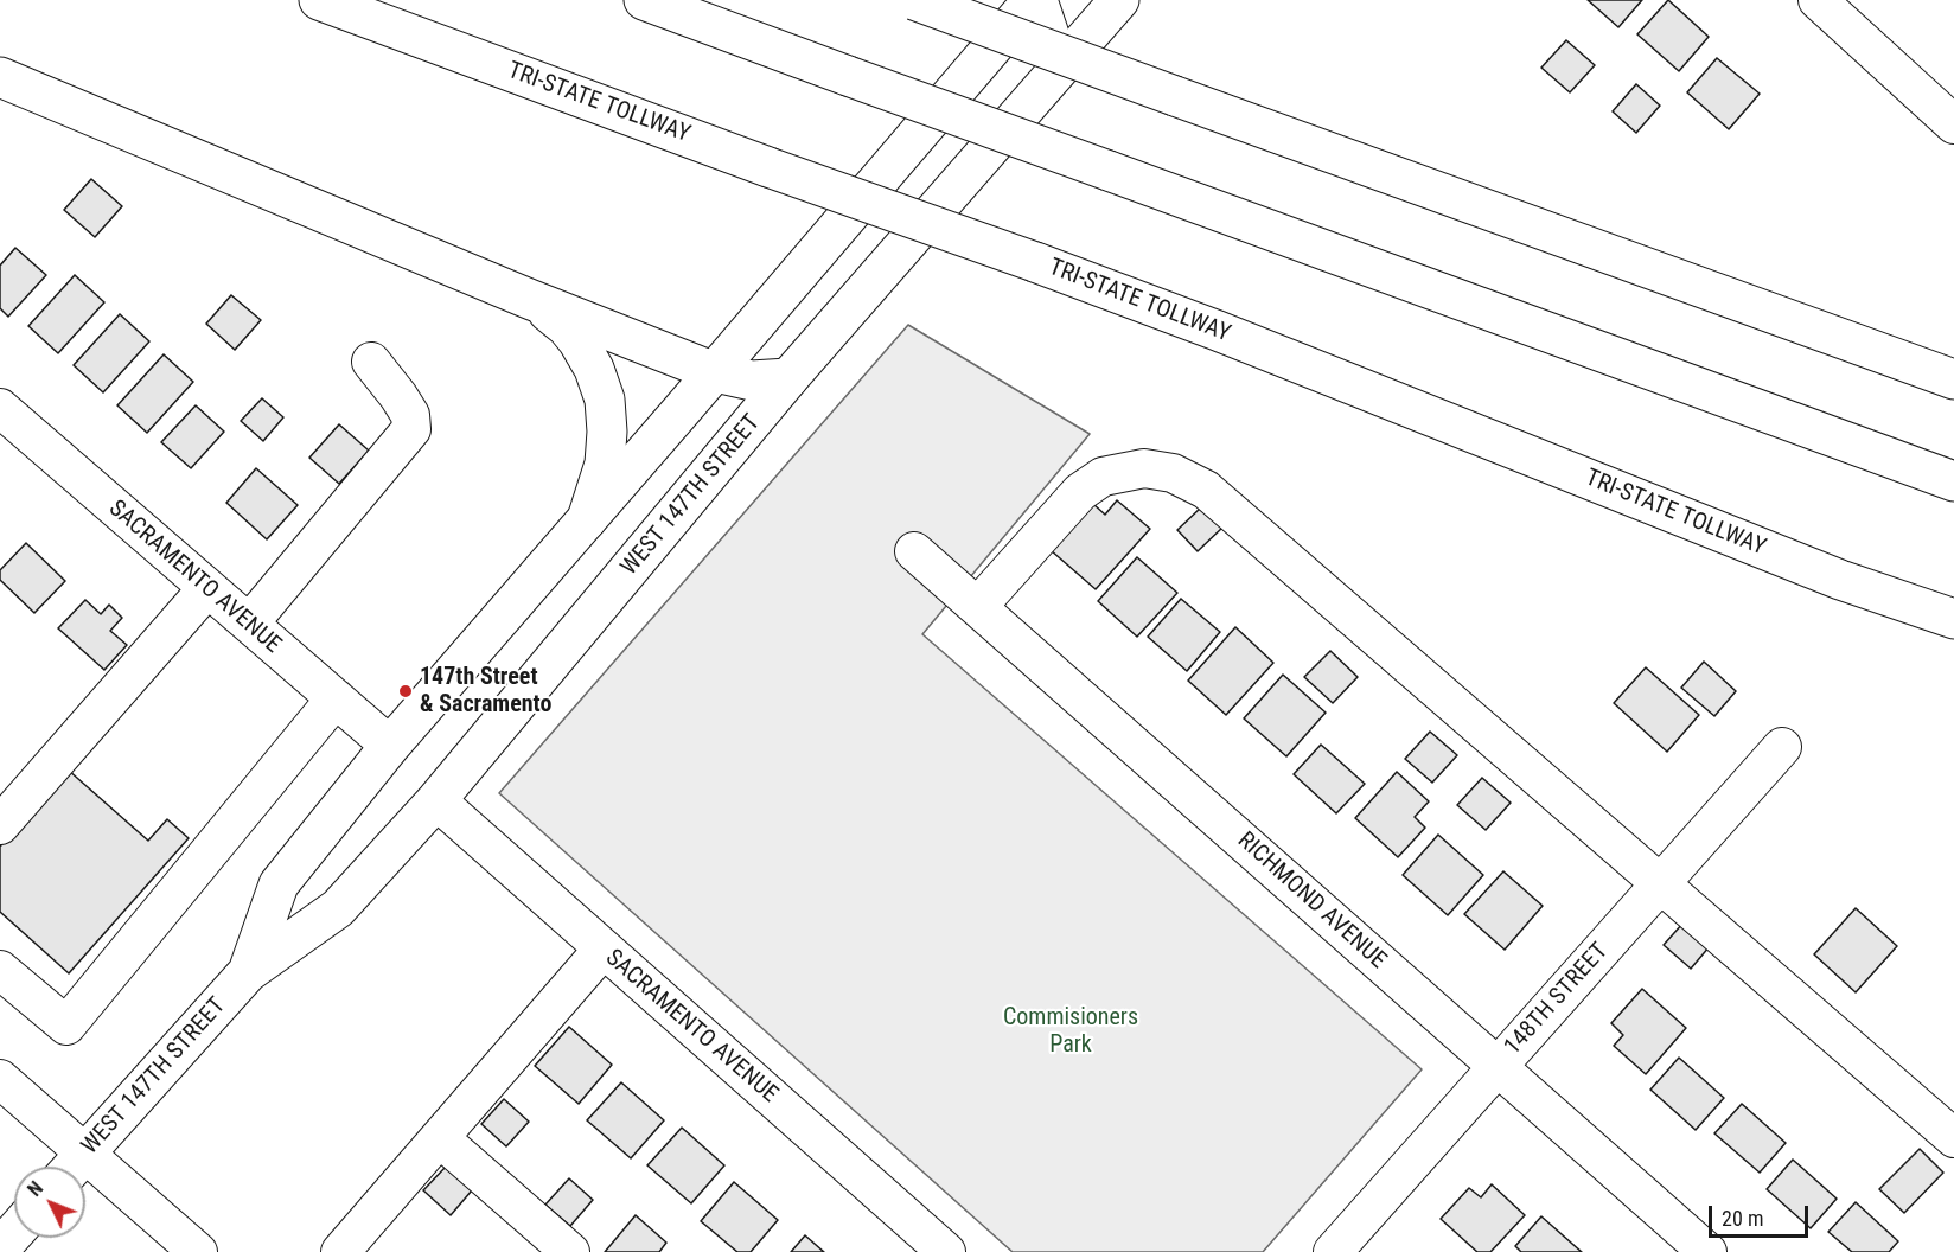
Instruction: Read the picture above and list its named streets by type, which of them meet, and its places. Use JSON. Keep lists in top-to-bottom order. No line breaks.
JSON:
{"streets":{"main road":["TRI-STATE TOLLWAY","WEST 147TH STREET"],"street":["SACRAMENTO AVENUE","RICHMOND AVENUE","148TH STREET"]},"crossings":[["WEST 147TH STREET","SACRAMENTO AVENUE"],["RICHMOND AVENUE","148TH STREET"]],"parks":["Commisioners Park"],"places":["147th Street & Sacramento"],"scale_bar":"20 m","north":"top left"}
